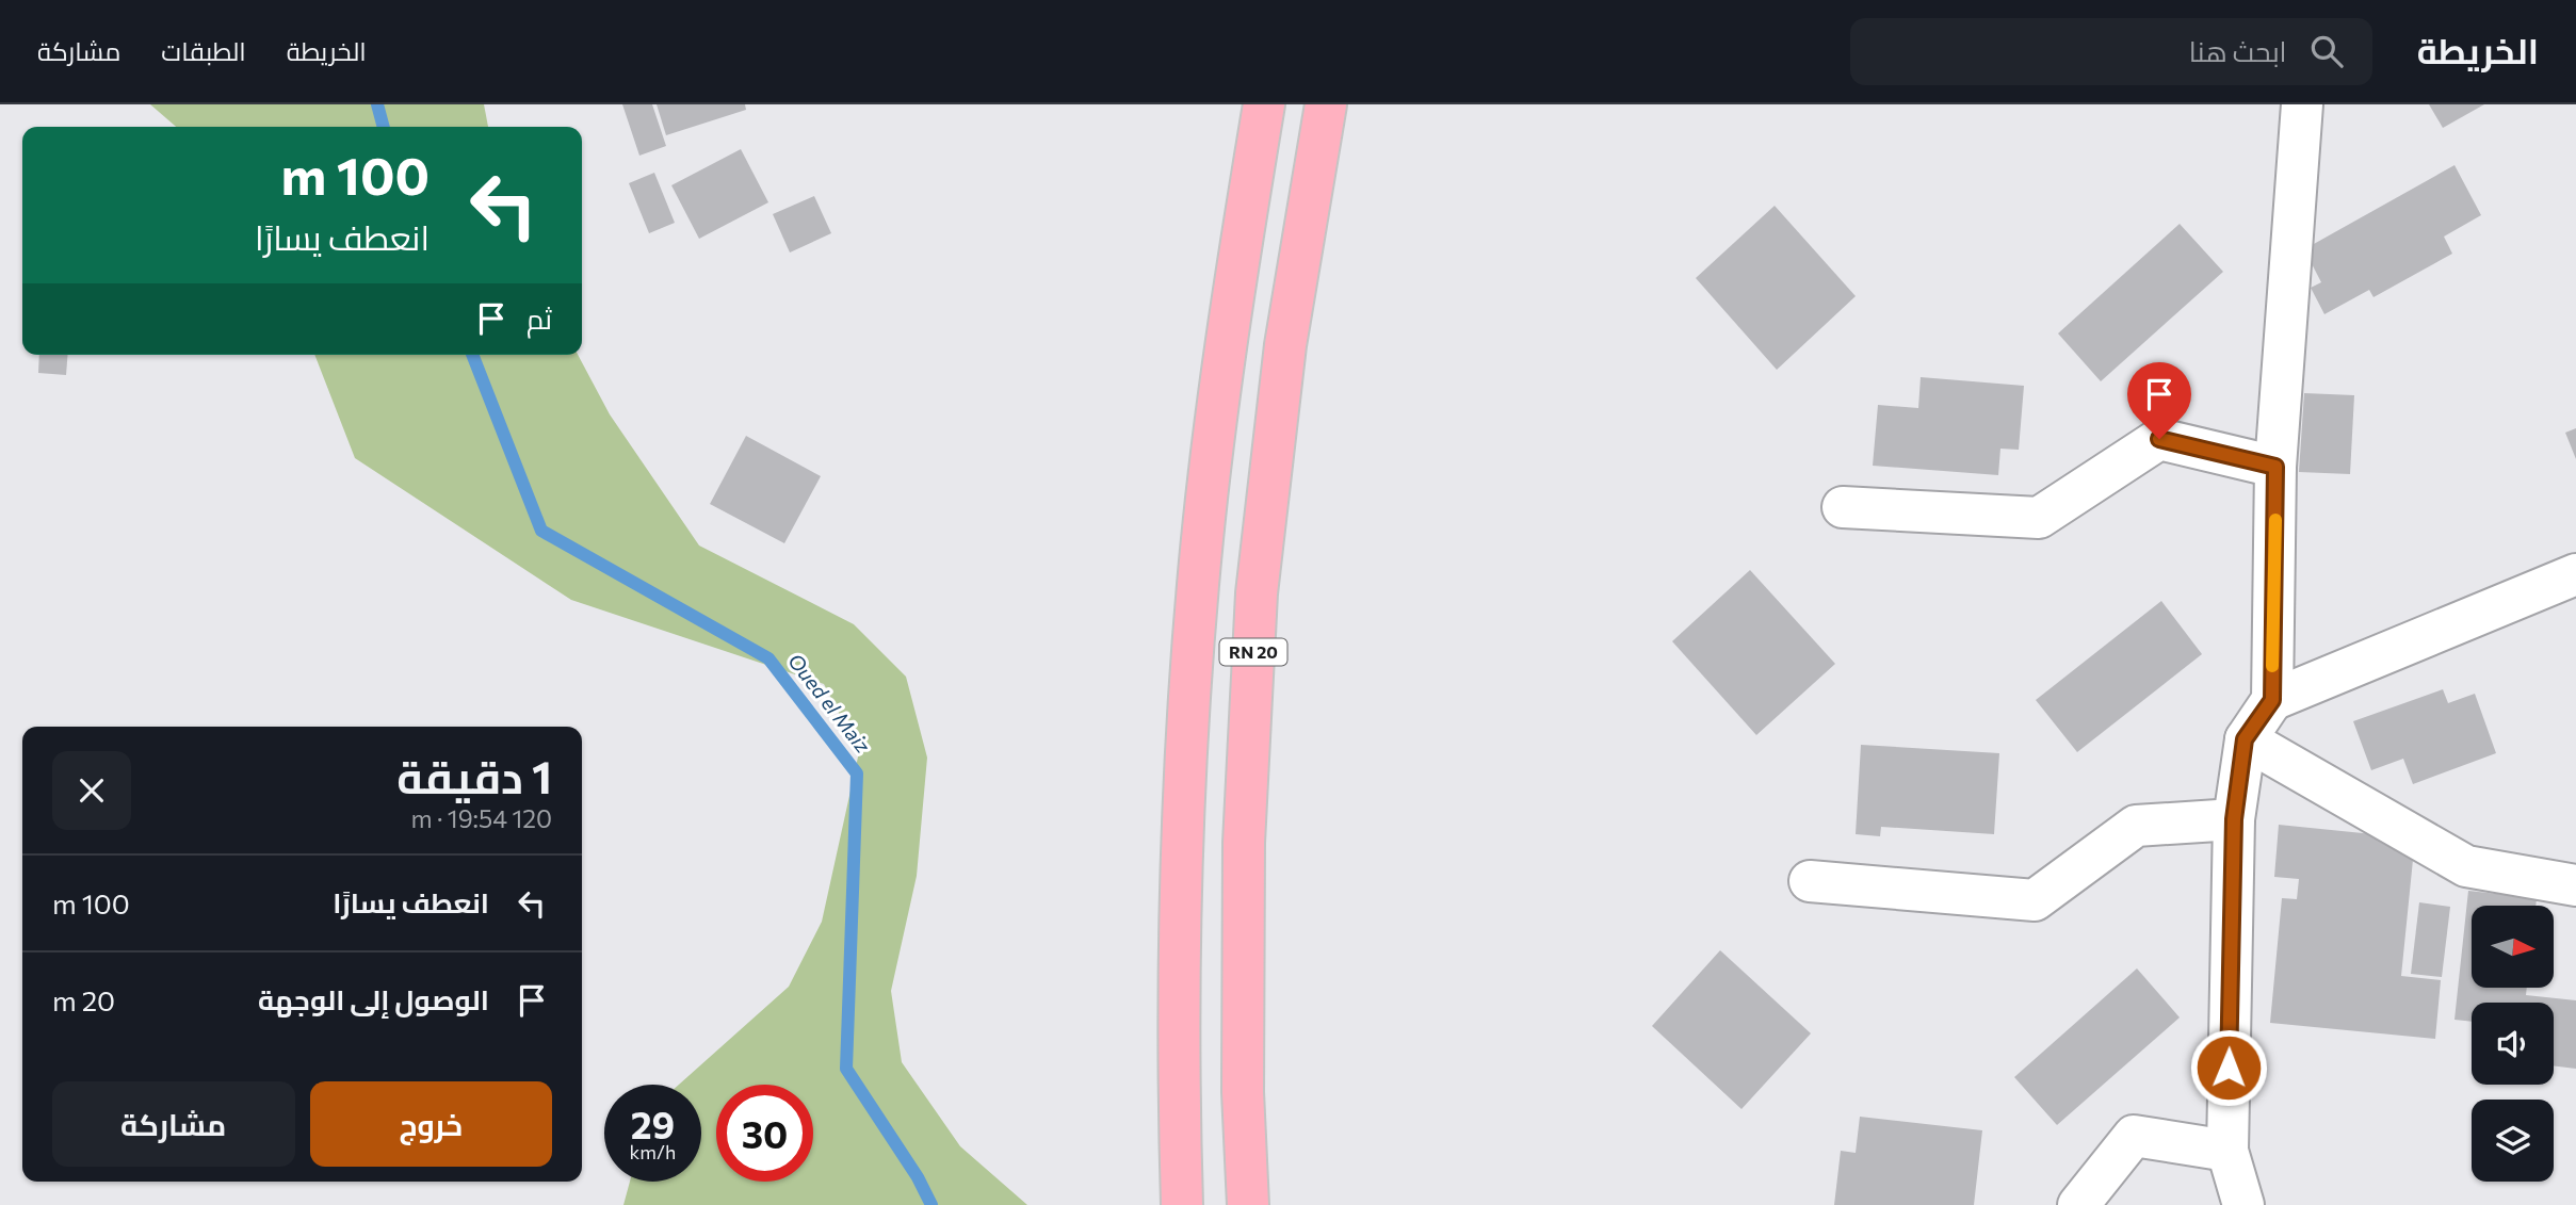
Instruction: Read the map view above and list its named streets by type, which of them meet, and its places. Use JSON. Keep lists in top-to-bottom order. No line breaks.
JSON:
{"streets":{"highway":["RN 20"]},"water":["Oued el Maiz"],"north":"right","page":{"header":"الخريطة","search":"ابحث هنا","nav":["الخريطة","الطبقات","مشاركة"],"turn":["100 m","انعطف يسارًا"],"then":"ثم","heading":["1 دقيقة","120 m · 19:54"],"list":[{"name":"انعطف يسارًا","value":"100 m"},{"name":"الوصول إلى الوجهة","value":"20 m"}],"buttons":["خروج","مشاركة"],"speed":"29 km/h","limit":"30"}}
